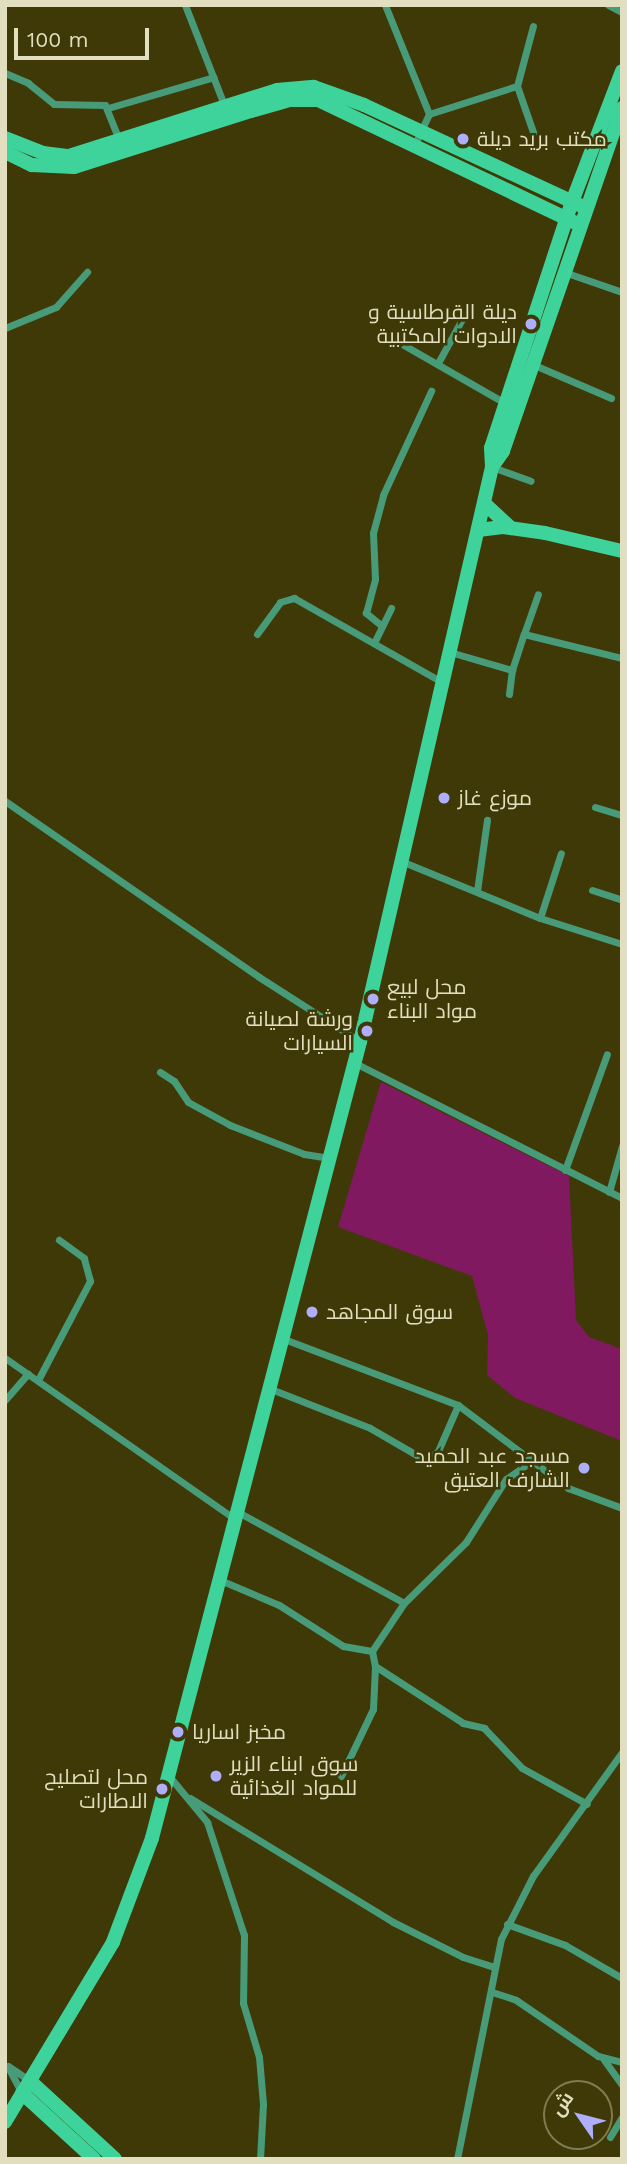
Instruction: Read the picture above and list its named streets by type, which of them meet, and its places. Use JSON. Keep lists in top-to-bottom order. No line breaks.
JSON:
{"places":["مكتب بريد ديلة","ديلة القرطاسية و الادوات المكتبية","موزع غاز","محل لبيع مواد البناء","ورشة لصيانة السيارات","سوق المجاهد","مسجد عبد الحميد الشارف العتيق","مخبز اساريا","سوق ابناء الزير للمواد الغذائية","محل لتصليح الاطارات"],"scale_bar":"100 m","north":"top left"}
